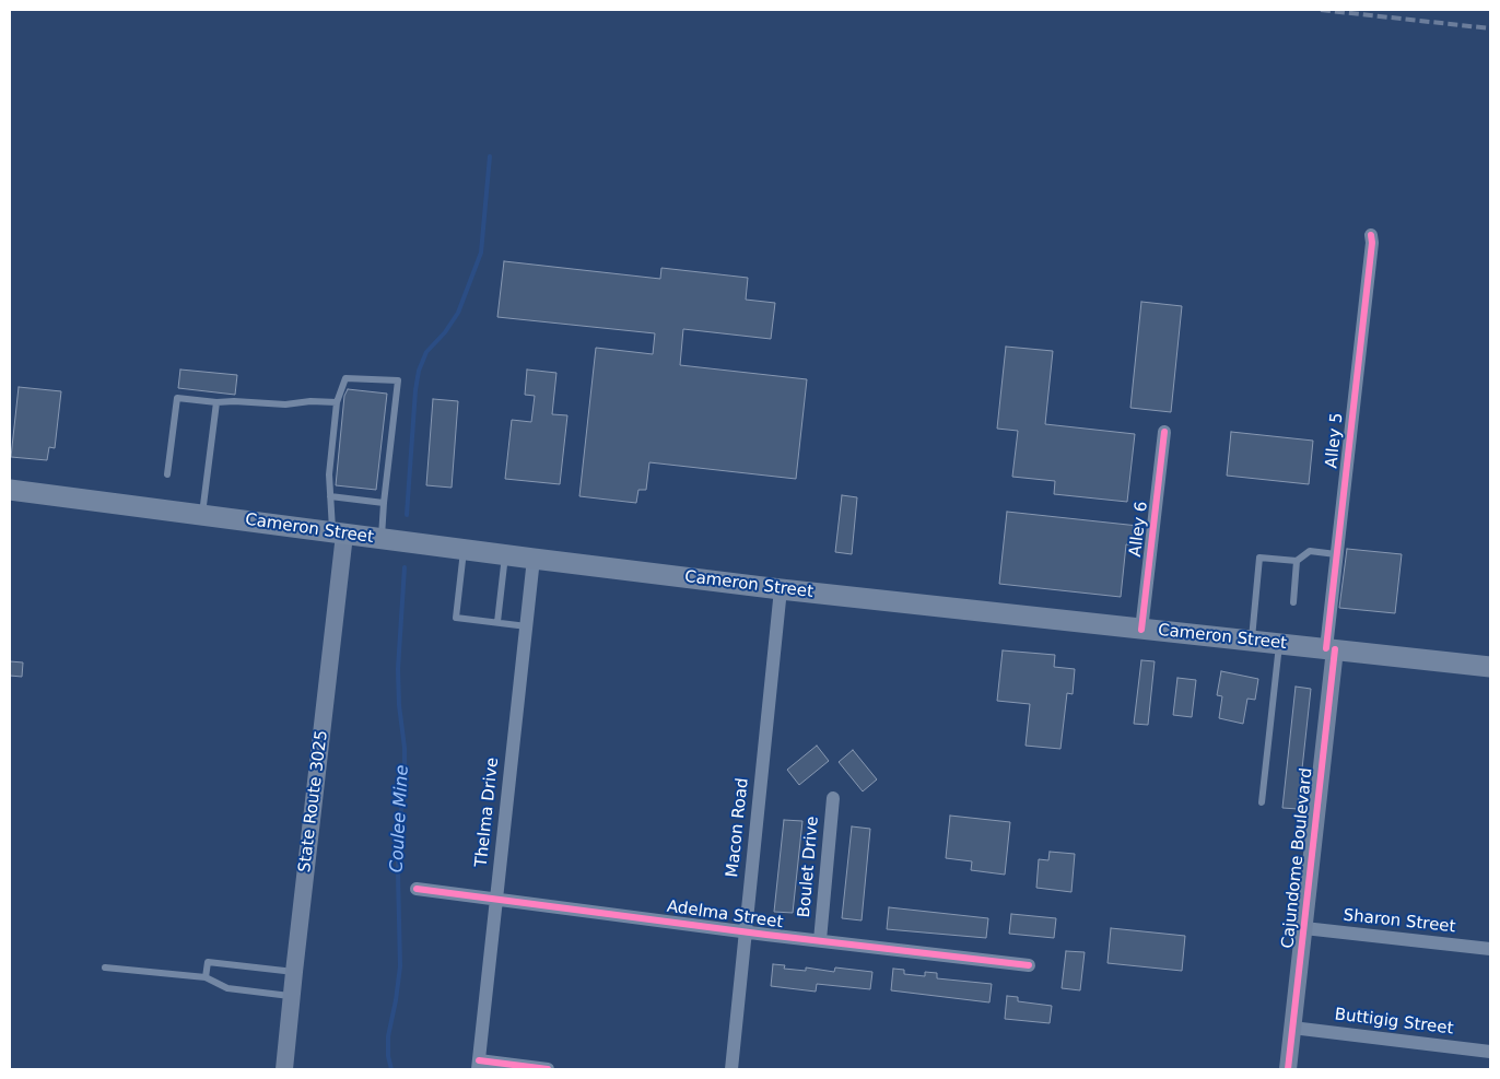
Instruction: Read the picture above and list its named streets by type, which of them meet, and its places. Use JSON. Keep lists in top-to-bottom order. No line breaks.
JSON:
{"streets":{"main road":["Cameron Street","State Route 3025","Cajundome Boulevard"],"street":["Alley 5","Alley 6","Thelma Drive","Macon Road","Boulet Drive","Adelma Street","Sharon Street","Buttigig Street"]},"crossings":[["Alley 5","Cameron Street"],["Alley 5","Cajundome Boulevard"],["Cameron Street","Alley 6"],["Cameron Street","State Route 3025"],["Cameron Street","Thelma Drive"],["Cameron Street","Macon Road"],["Cameron Street","Cajundome Boulevard"],["Thelma Drive","Adelma Street"],["Macon Road","Adelma Street"],["Cajundome Boulevard","Sharon Street"],["Cajundome Boulevard","Buttigig Street"],["Boulet Drive","Adelma Street"]],"water":["Coulee Mine"]}
